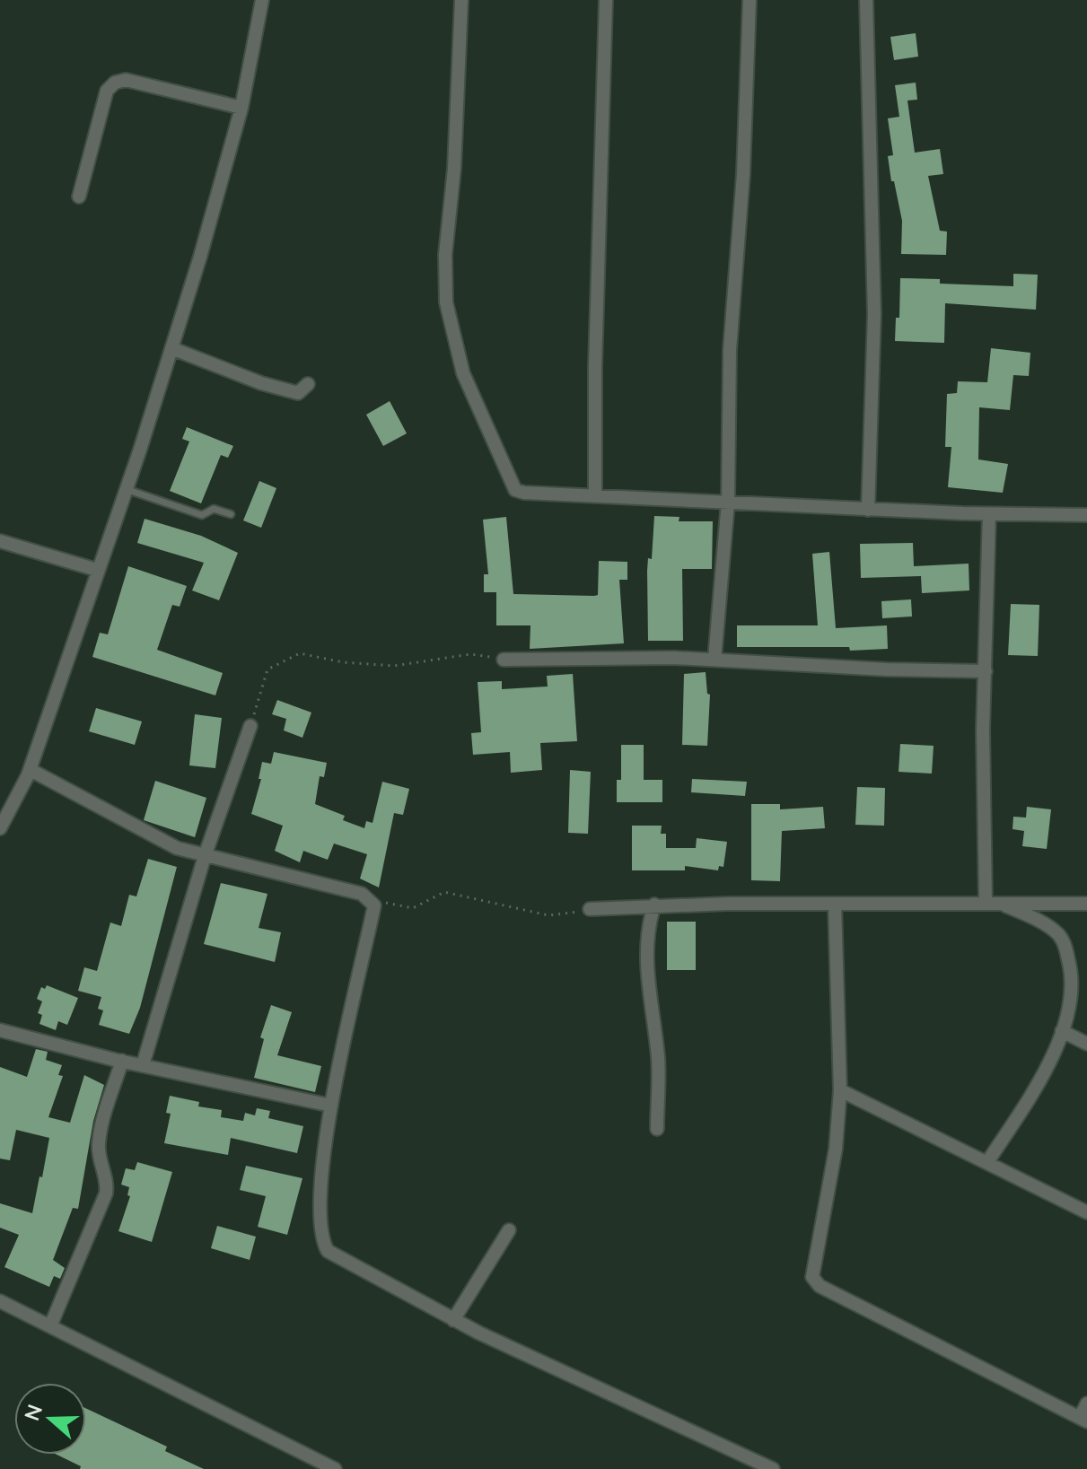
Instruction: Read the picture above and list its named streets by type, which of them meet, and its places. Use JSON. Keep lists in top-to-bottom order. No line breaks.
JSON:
{"north":"left"}
